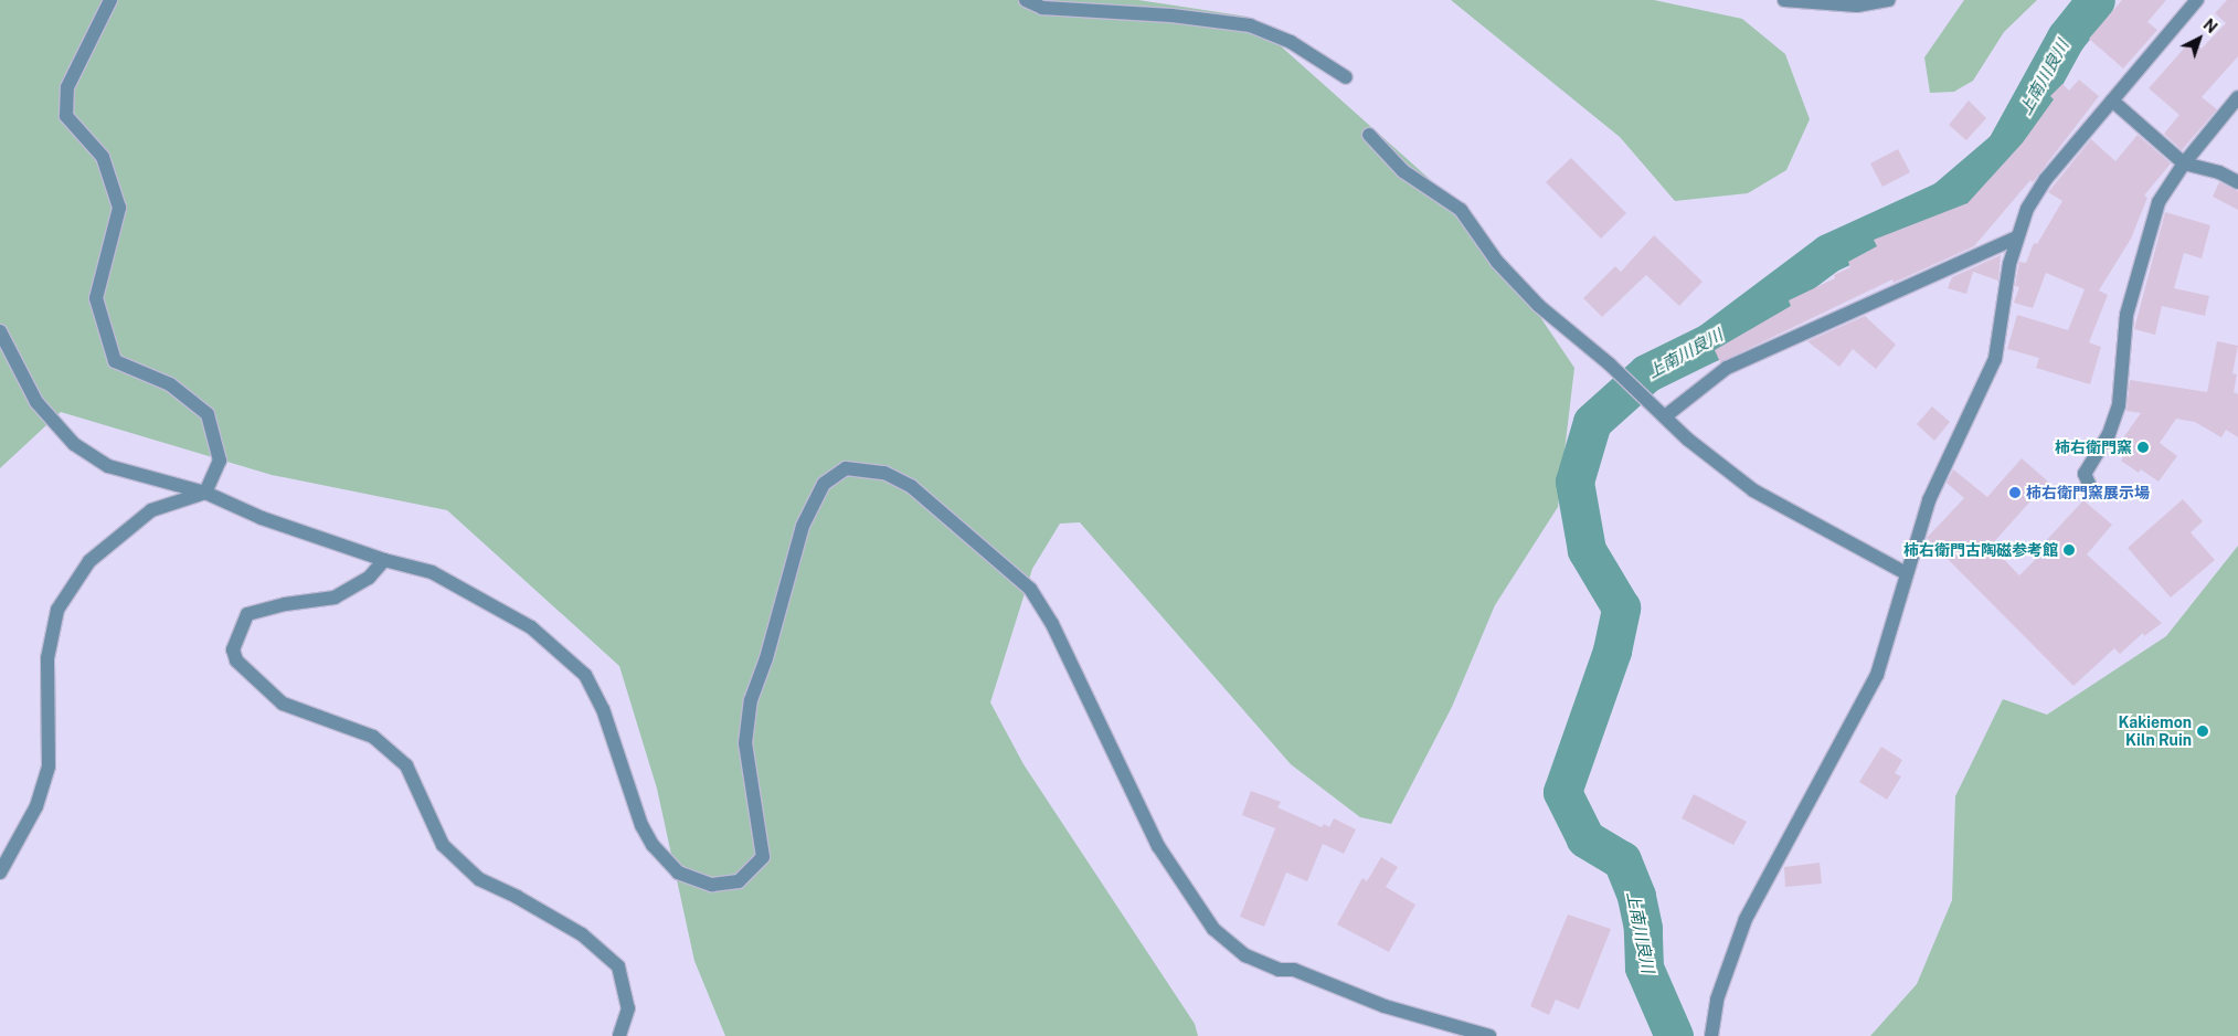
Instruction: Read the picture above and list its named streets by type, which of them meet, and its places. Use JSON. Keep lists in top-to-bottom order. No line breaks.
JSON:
{"water":["上南川良川"],"places":["柿右衛門窯","柿右衛門窯展示場","柿右衛門古陶磁参考館","Kakiemon Kiln Ruin"],"north":"top right"}
